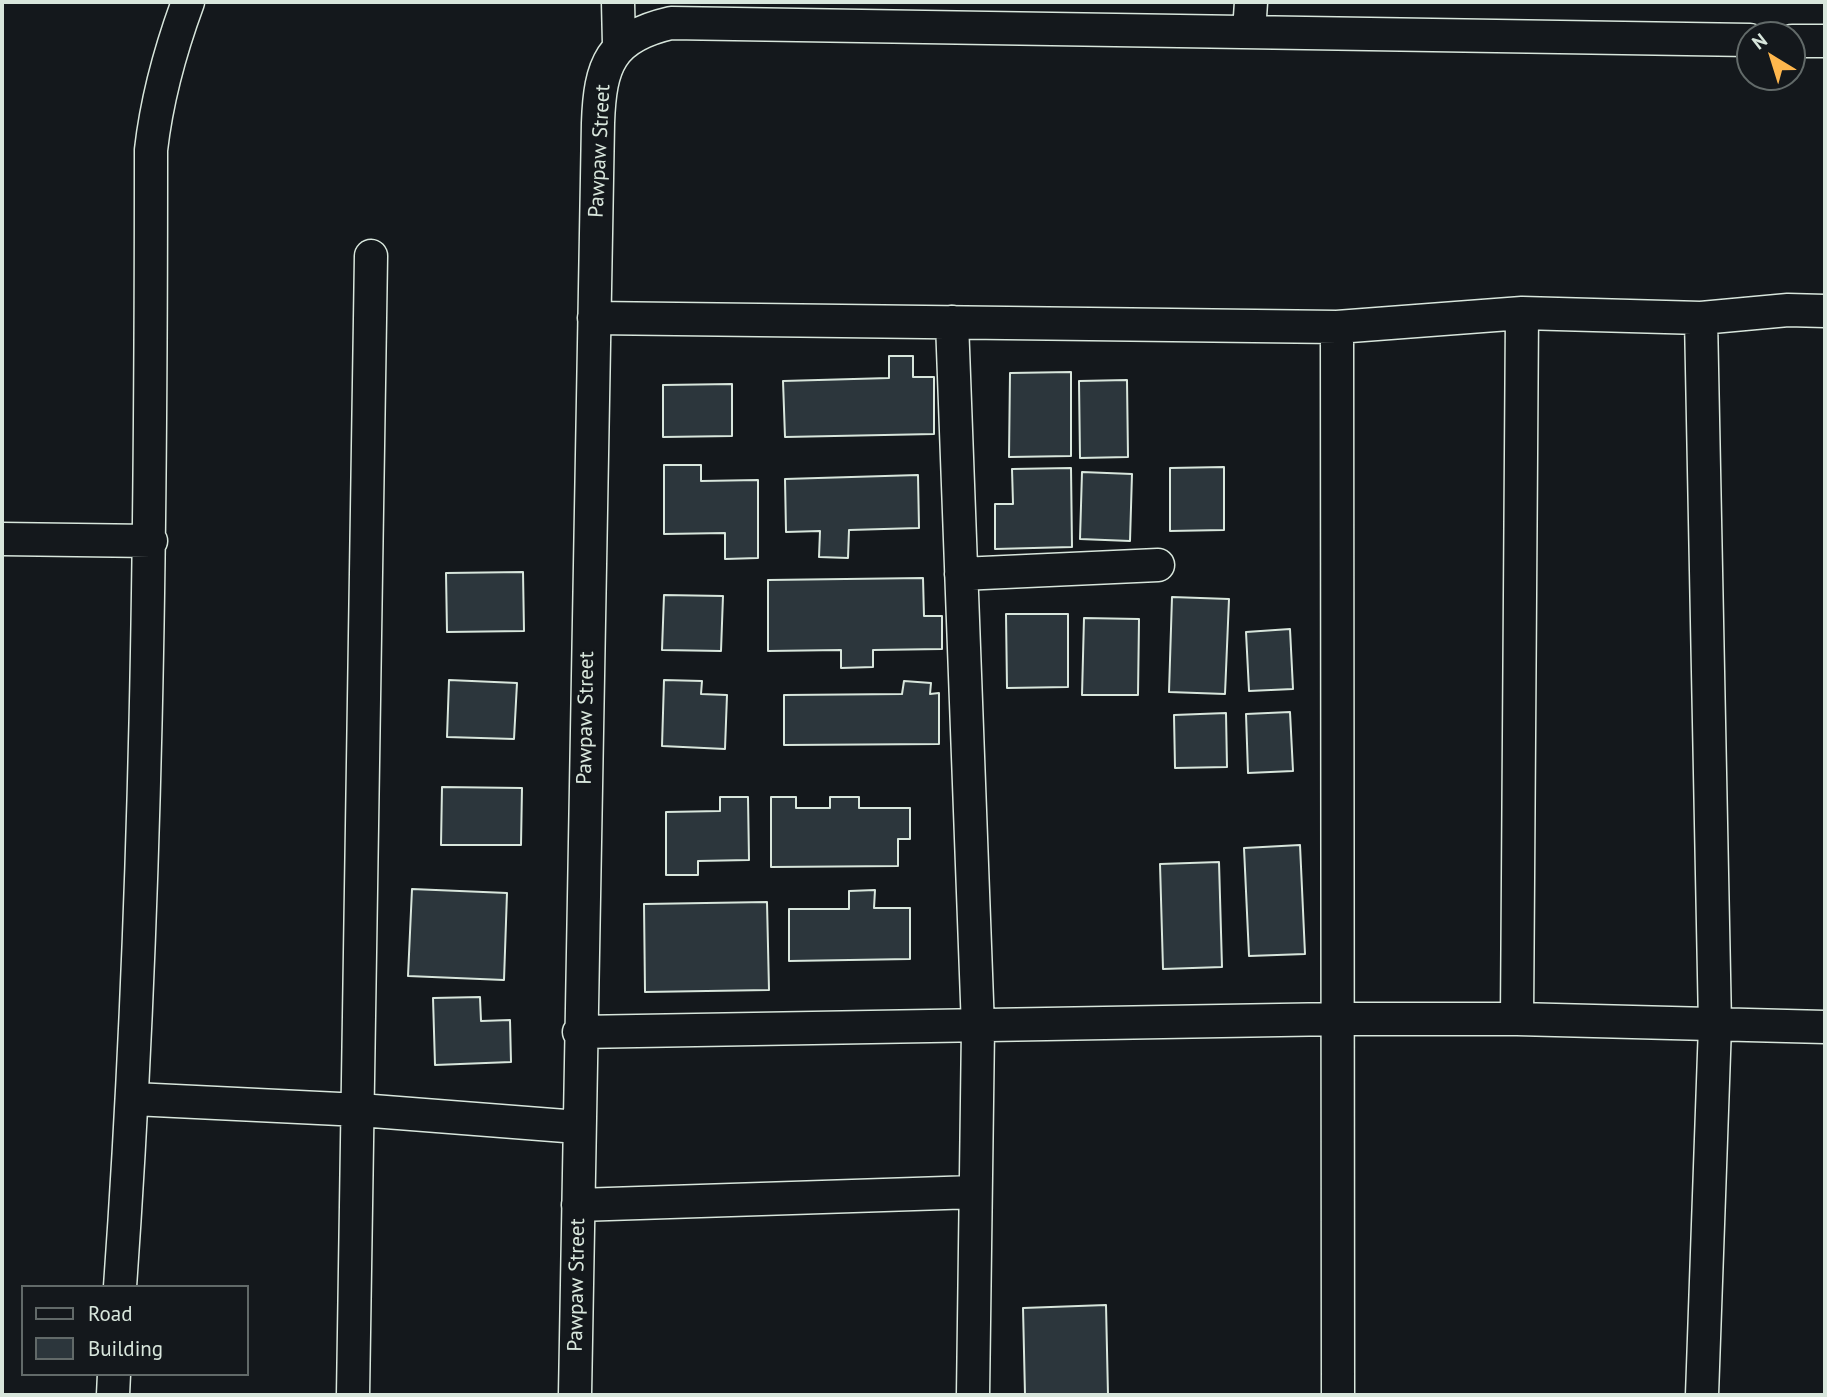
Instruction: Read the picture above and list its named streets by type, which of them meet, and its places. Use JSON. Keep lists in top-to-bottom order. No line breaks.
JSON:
{"streets":{"street":["Pawpaw Street"]},"legend":["Road","Building"],"north":"top left"}
